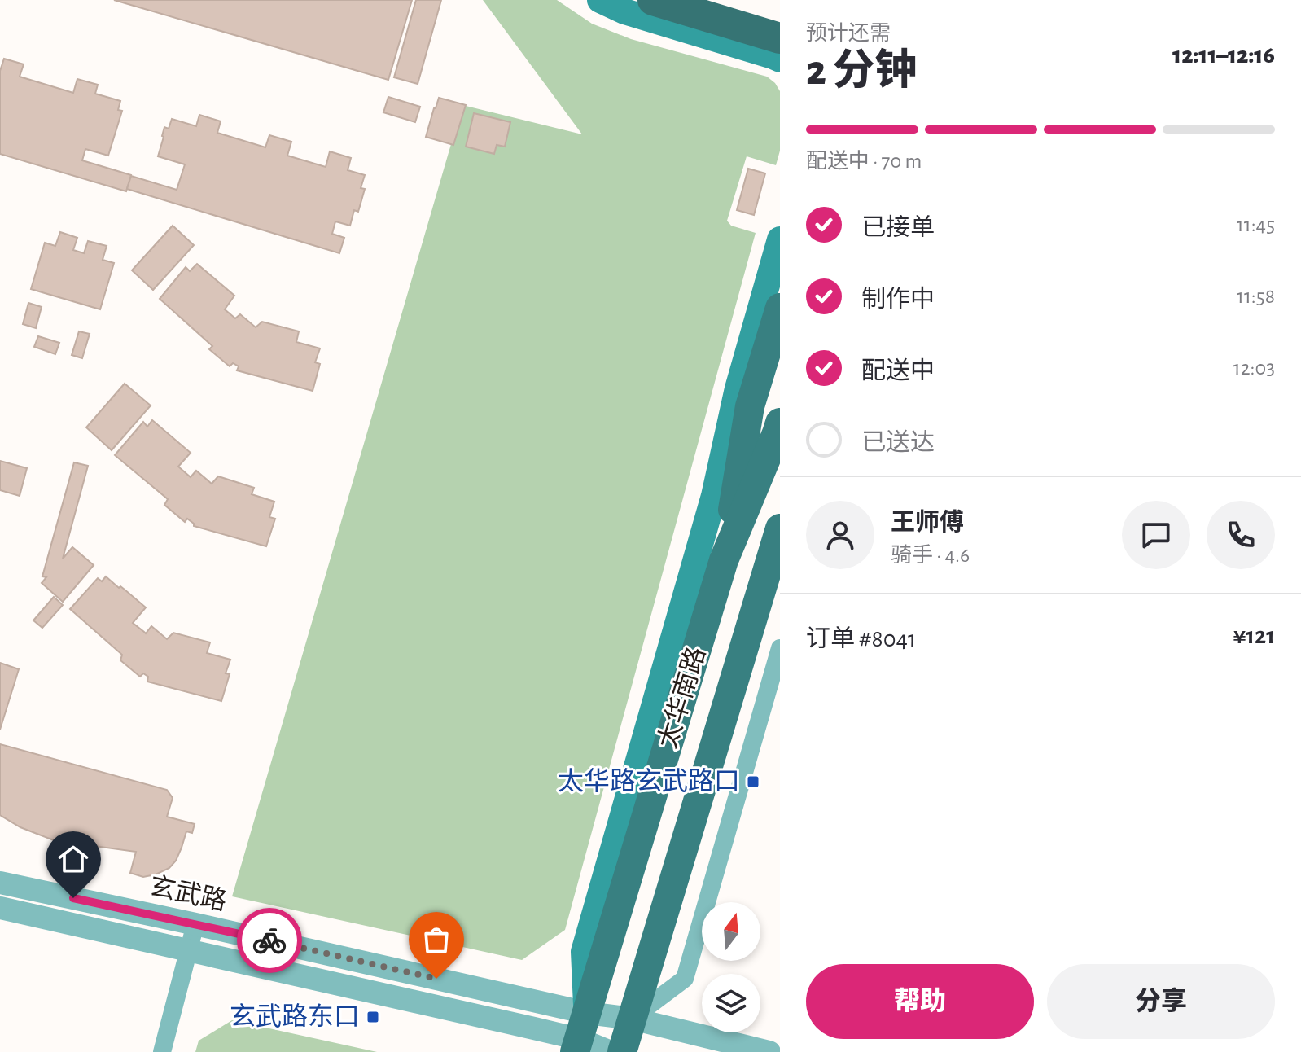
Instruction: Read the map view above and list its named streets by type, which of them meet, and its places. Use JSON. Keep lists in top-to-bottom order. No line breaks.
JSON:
{"streets":{"main road":["太华南路"],"street":["玄武路"]},"crossings":[["太华南路","玄武路"]],"places":{"transit":["太华路玄武路口","玄武路东口"]},"north":"top","page":{"heading":["2 分钟","预计还需","12:11–12:16"],"panel":["王师傅","骑手 · 4.6","订单 #8041","¥121"],"bar":"配送中 · 70 m","list":[["已接单","11:45"],["制作中","11:58"],["配送中","12:03"],"已送达"],"buttons":["帮助","分享"]}}
